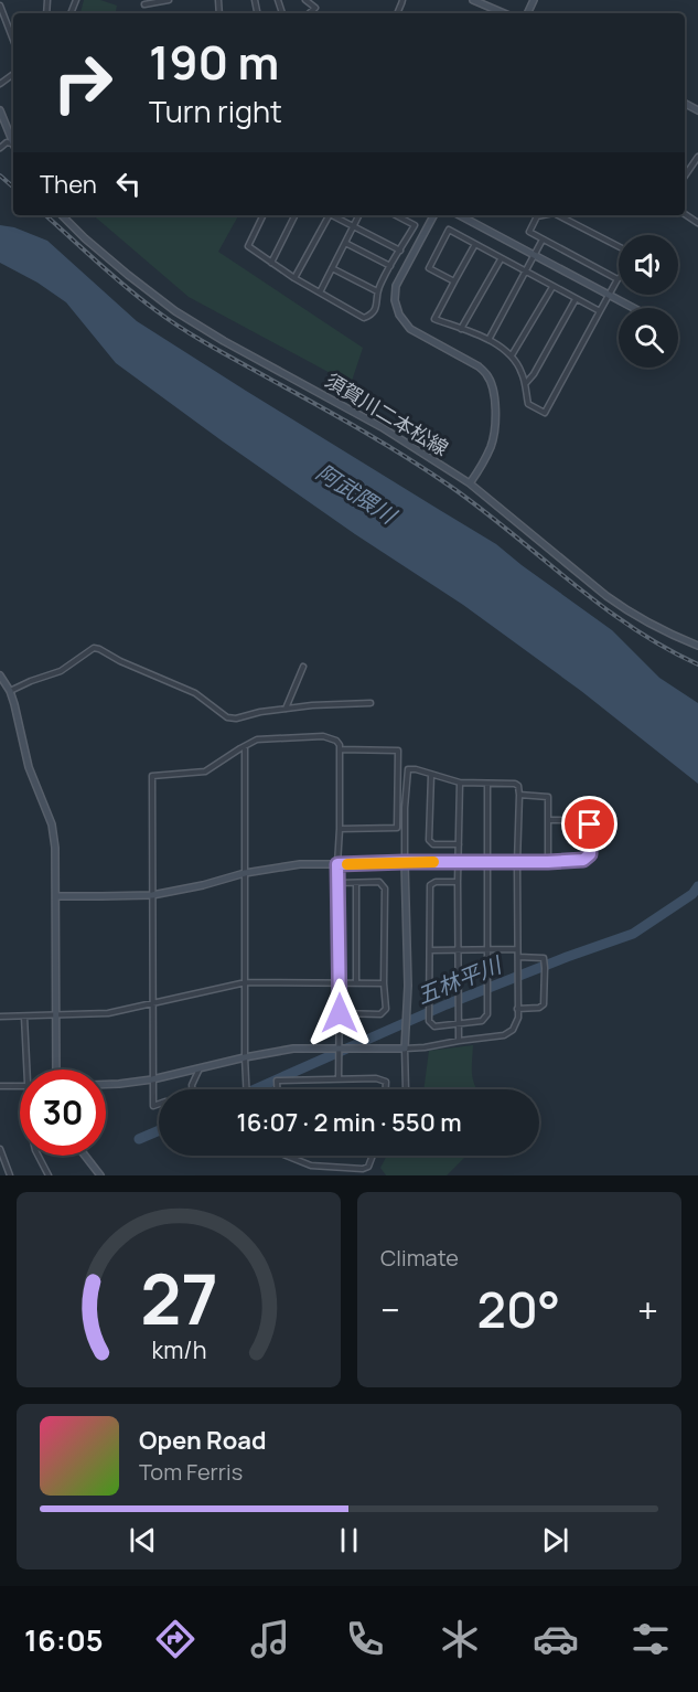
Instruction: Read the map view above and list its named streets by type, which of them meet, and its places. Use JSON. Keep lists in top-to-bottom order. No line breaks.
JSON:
{"streets":{"street":["須賀川二本松線"]},"water":["阿武隈川","五林平川"],"page":{"turn":["190 m","Turn right"],"then":"Then","limit":"30","trip":"16:07 · 2 min · 550 m","tile":"Climate","heat":["−","20°","+"],"song":["Open Road","Tom Ferris"],"tabs":"16:05","gauge":["27","km/h"]}}
